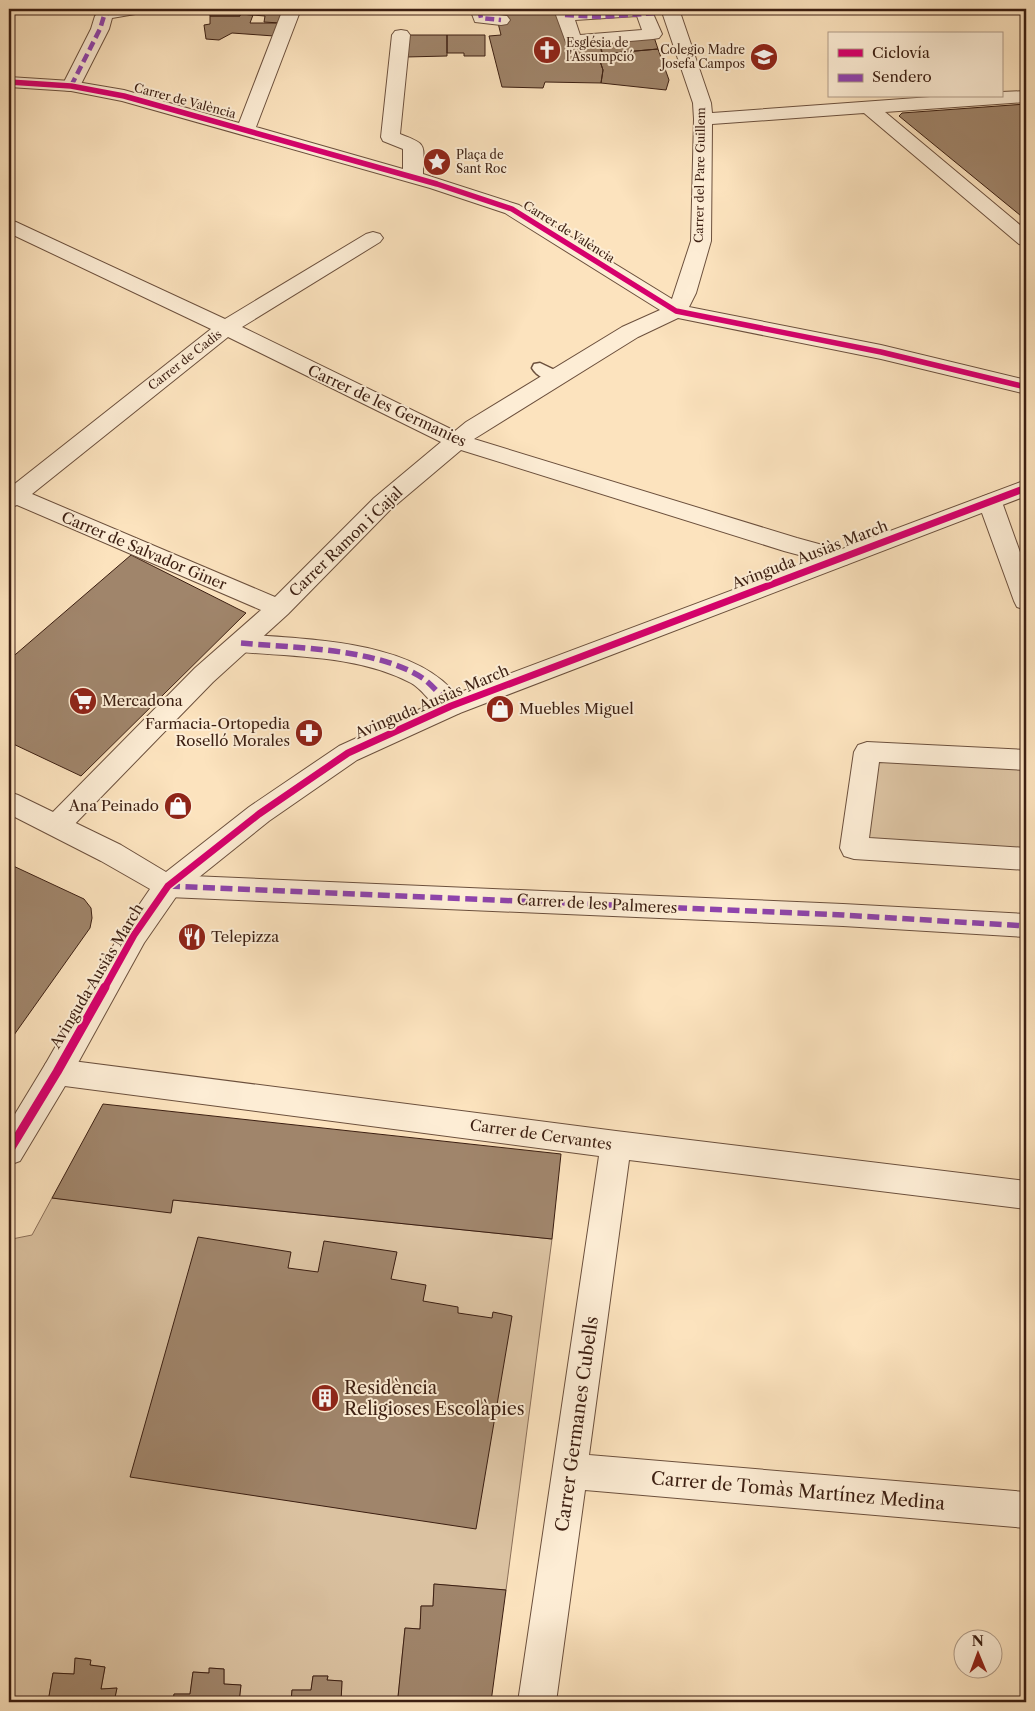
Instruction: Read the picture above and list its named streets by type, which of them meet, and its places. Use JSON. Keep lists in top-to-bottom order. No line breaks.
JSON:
{"streets":{"street":["Carrer de València","Carrer del Pare Guillem","Carrer de Cadis","Carrer de les Germanies","Carrer Ramon i Cajal","Carrer de Salvador Giner","Avinguda Ausiàs March","Carrer de les Palmeres","Carrer de Cervantes","Carrer Germanes Cubells","Carrer de Tomàs Martínez Medina"]},"crossings":[["Carrer de València","Carrer del Pare Guillem"],["Carrer de València","Carrer Ramon i Cajal"],["Carrer del Pare Guillem","Carrer Ramon i Cajal"],["Carrer de Cadis","Carrer de les Germanies"],["Carrer de Cadis","Carrer de Salvador Giner"],["Carrer de les Germanies","Carrer Ramon i Cajal"],["Carrer de les Germanies","Avinguda Ausiàs March"],["Carrer Ramon i Cajal","Carrer de Salvador Giner"],["Carrer Ramon i Cajal","Avinguda Ausiàs March"],["Avinguda Ausiàs March","Carrer de les Palmeres"],["Avinguda Ausiàs March","Carrer de Cervantes"],["Carrer de Cervantes","Carrer Germanes Cubells"],["Carrer Germanes Cubells","Carrer de Tomàs Martínez Medina"]],"places":{"church":["Església de l'Assumpció"],"school or university":["Colegio Madre Josefa Campos"],"place":["Plaça de Sant Roc"],"supermarket":["Mercadona"],"shop":["Muebles Miguel","Ana Peinado"],"pharmacy":["Farmacia-Ortopedia Roselló Morales"],"restaurant":["Telepizza"],"building":["Residència Religioses Escolàpies"]},"legend":["Ciclovía","Sendero"],"north":"top"}
